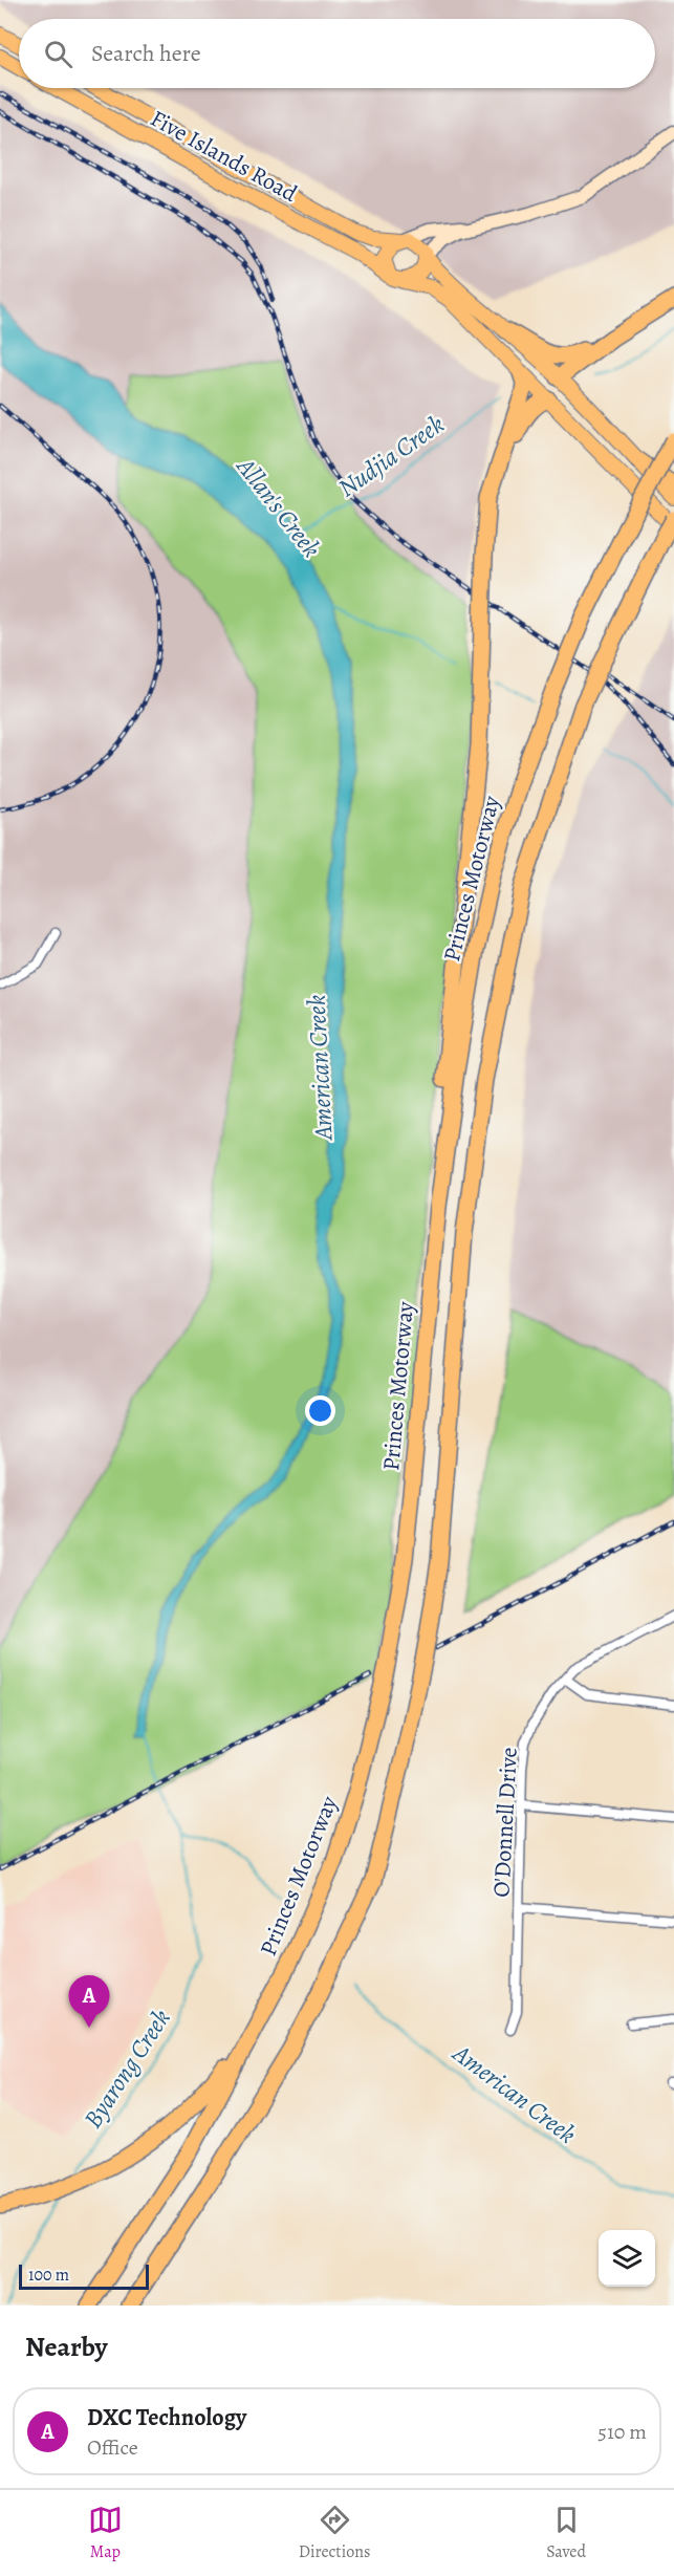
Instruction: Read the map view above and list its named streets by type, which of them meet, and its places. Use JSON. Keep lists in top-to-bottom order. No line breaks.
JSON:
{"streets":{"highway":["Princes Motorway"],"main road":["Five Islands Road"],"street":["O'Donnell Drive"]},"water":["Nudjia Creek","Allan's Creek","American Creek","Byarong Creek"],"scale_bar":"100 m","page":{"search":"Search here","pins":"A","scale":"100 m","heading":"Nearby","list":[{"mark":"A","name":"DXC Technology","note":"Office","value":"510 m"}],"nav":["Map","Directions","Saved"]}}
